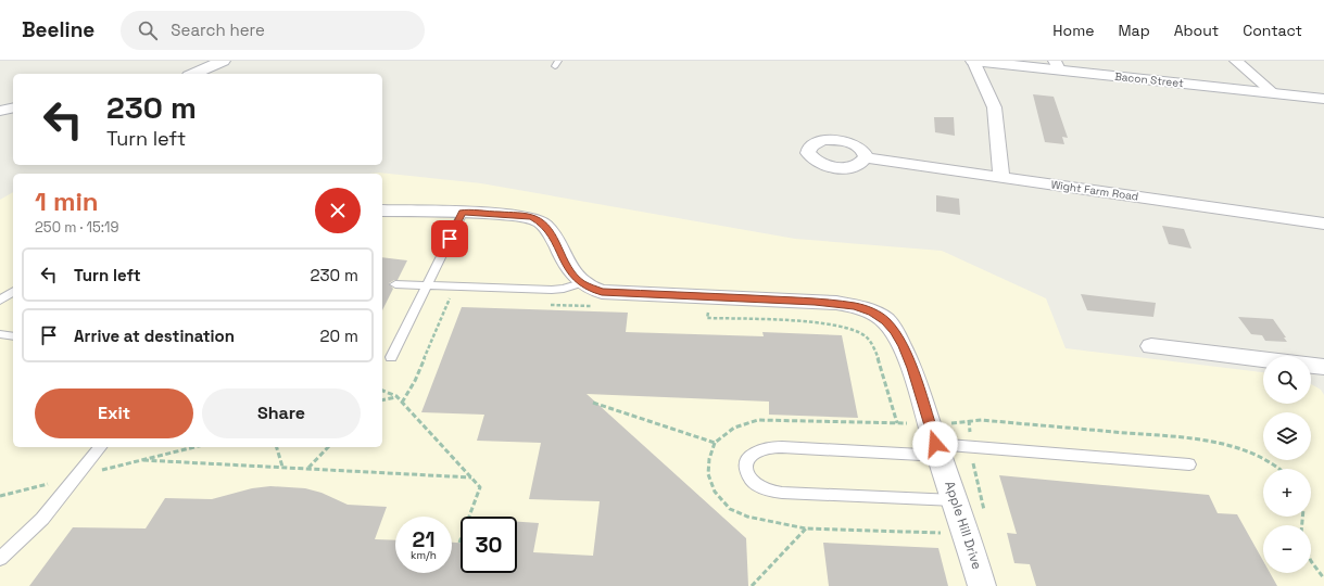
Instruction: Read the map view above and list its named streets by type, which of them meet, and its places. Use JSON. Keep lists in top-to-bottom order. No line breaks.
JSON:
{"streets":{"street":["Bacon Street","Wight Farm Road","Apple Hill Drive"]},"page":{"header":"Beeline","search":"Search here","nav":["Home","Map","About","Contact"],"turn":["230 m","Turn left"],"heading":["1 min","250 m · 15:19"],"list":[{"name":"Turn left","value":"230 m"},{"name":"Arrive at destination","value":"20 m"}],"map_buttons":["+","−"],"buttons":["Exit","Share"],"speed":"21 km/h","limit":"30"}}
